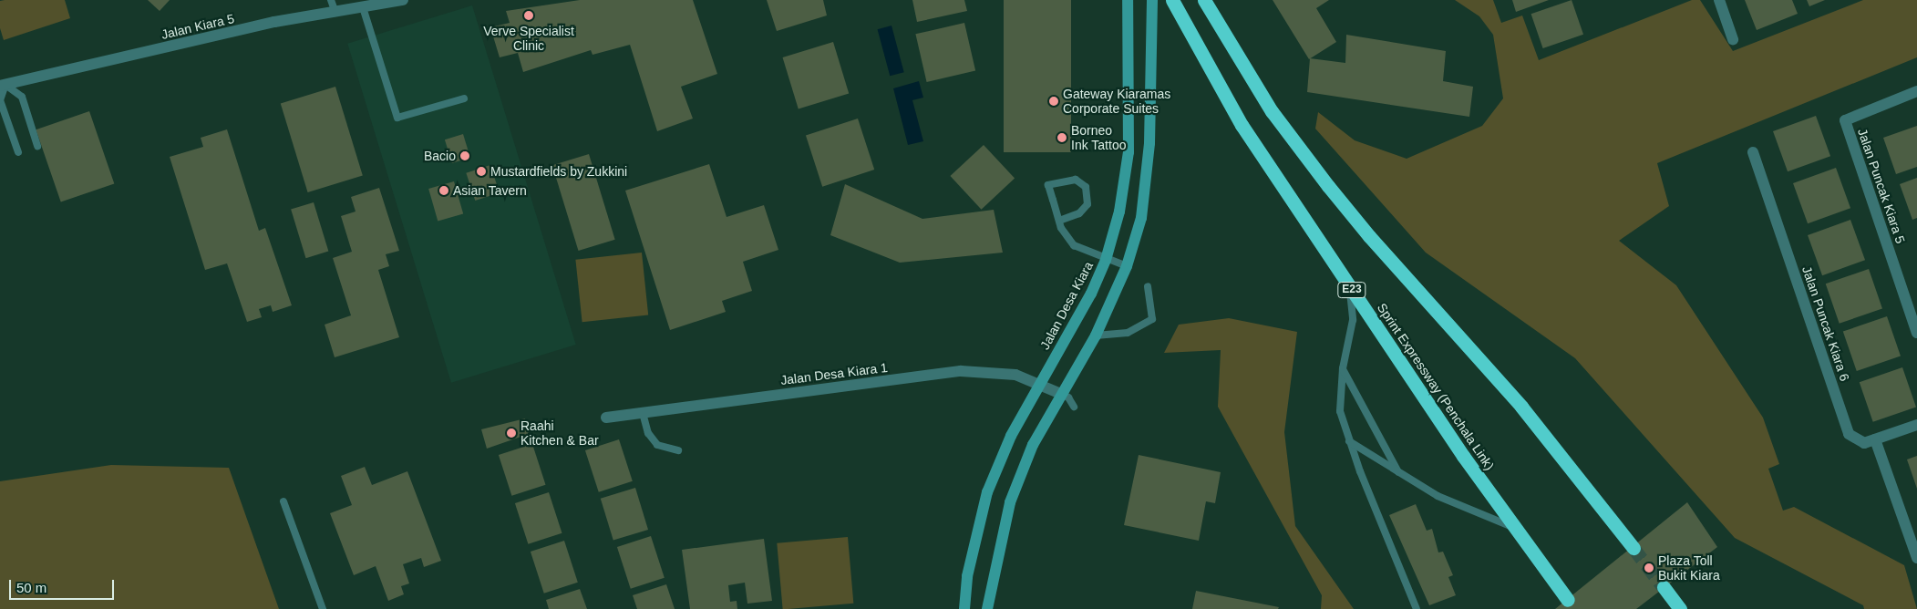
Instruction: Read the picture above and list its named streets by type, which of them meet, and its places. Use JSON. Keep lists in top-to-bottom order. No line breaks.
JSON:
{"streets":{"highway":["E23","Sprint Expressway (Penchala Link)"],"main road":["Jalan Desa Kiara"],"street":["Jalan Kiara 5","Jalan Puncak Kiara 5","Jalan Puncak Kiara 6","Jalan Desa Kiara 1"]},"crossings":[["Jalan Desa Kiara","Jalan Desa Kiara 1"]],"places":["Verve Specialist Clinic","Gateway Kiaramas Corporate Suites","Borneo Ink Tattoo","Bacio","Mustardfields by Zukkini","Asian Tavern","Raahi Kitchen & Bar","Plaza Toll Bukit Kiara"],"scale_bar":"50 m"}
